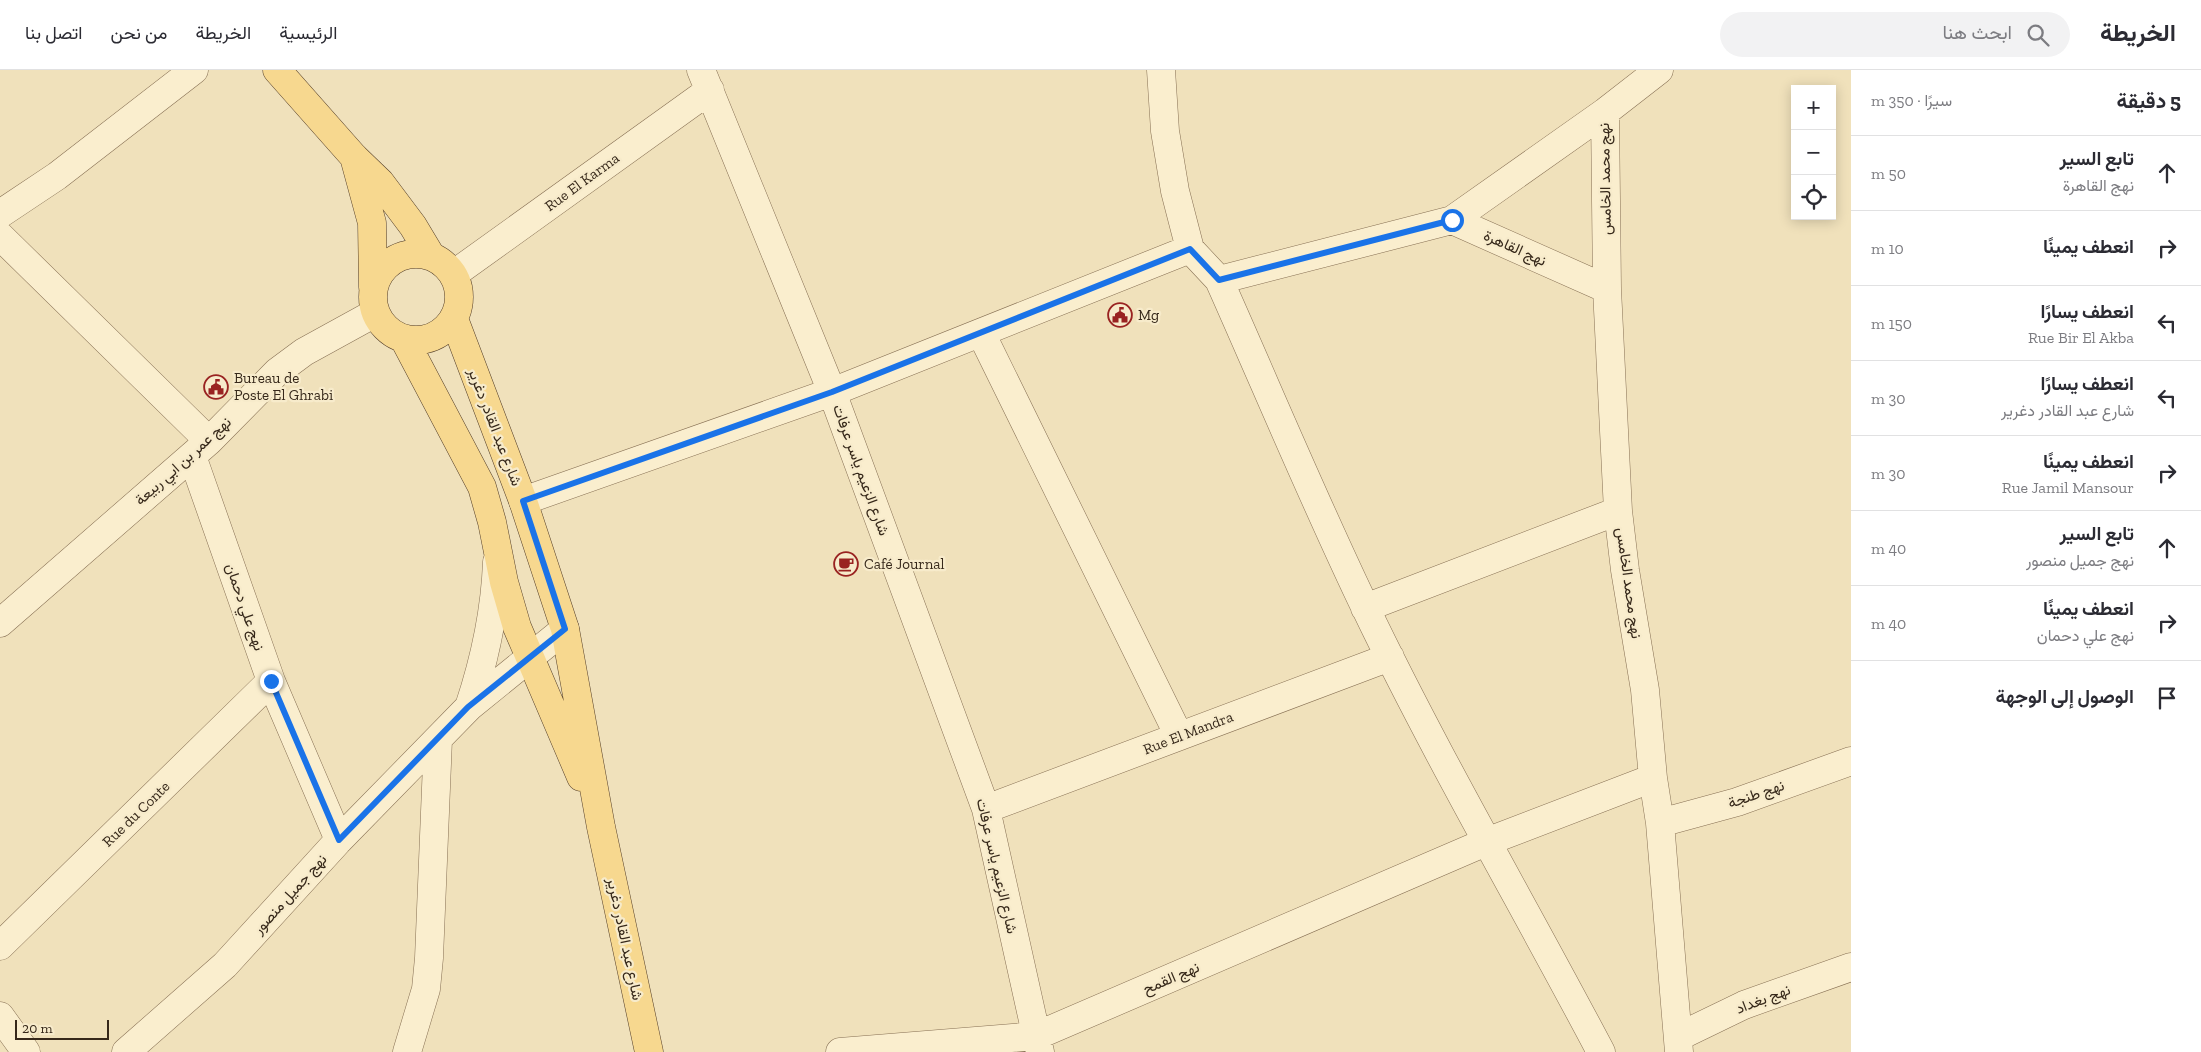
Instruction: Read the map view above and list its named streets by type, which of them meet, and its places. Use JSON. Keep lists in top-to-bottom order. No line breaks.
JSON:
{"streets":{"main road":["شارع عبد القادر دغرير"],"street":["نهج محمد الخامس","Rue El Karma","نهج القاهرة","نهج عمر بن ابي ربيعة","شارع الزعيم ياسر عرفات","نهج علي دحمان","Rue El Mandra","نهج طنجة","Rue du Conte","نهج جميل منصور","نهج القمح","نهج بغداد"]},"crossings":[["نهج محمد الخامس","نهج القاهرة"],["نهج محمد الخامس","نهج طنجة"],["نهج محمد الخامس","نهج القمح"],["نهج محمد الخامس","نهج بغداد"],["Rue El Karma","شارع عبد القادر دغرير"],["Rue El Karma","نهج عمر بن ابي ربيعة"],["Rue El Karma","شارع الزعيم ياسر عرفات"],["شارع عبد القادر دغرير","نهج عمر بن ابي ربيعة"],["شارع عبد القادر دغرير","نهج جميل منصور"],["نهج عمر بن ابي ربيعة","نهج علي دحمان"],["شارع الزعيم ياسر عرفات","Rue El Mandra"],["شارع الزعيم ياسر عرفات","نهج القمح"],["نهج علي دحمان","Rue du Conte"],["نهج علي دحمان","نهج جميل منصور"]],"places":{"public building":["Mg","Bureau de Poste El Ghrabi"],"cafe":["Café Journal"]},"scale_bar":"20 m","page":{"header":"الخريطة","search":"ابحث هنا","nav":["الرئيسية","الخريطة","من نحن","اتصل بنا"],"heading":["5 دقيقة","سيرًا · 350 m"],"map_buttons":["+","−"],"list":[["تابع السير","نهج القاهرة","50 m"],["انعطف يمينًا","10 m"],["انعطف يسارًا","Rue Bir El Akba","150 m"],["انعطف يسارًا","شارع عبد القادر دغرير","30 m"],["انعطف يمينًا","Rue Jamil Mansour","30 m"],["تابع السير","نهج جميل منصور","40 m"],["انعطف يمينًا","نهج علي دحمان","40 m"],"الوصول إلى الوجهة"],"scale":"20 m"}}
